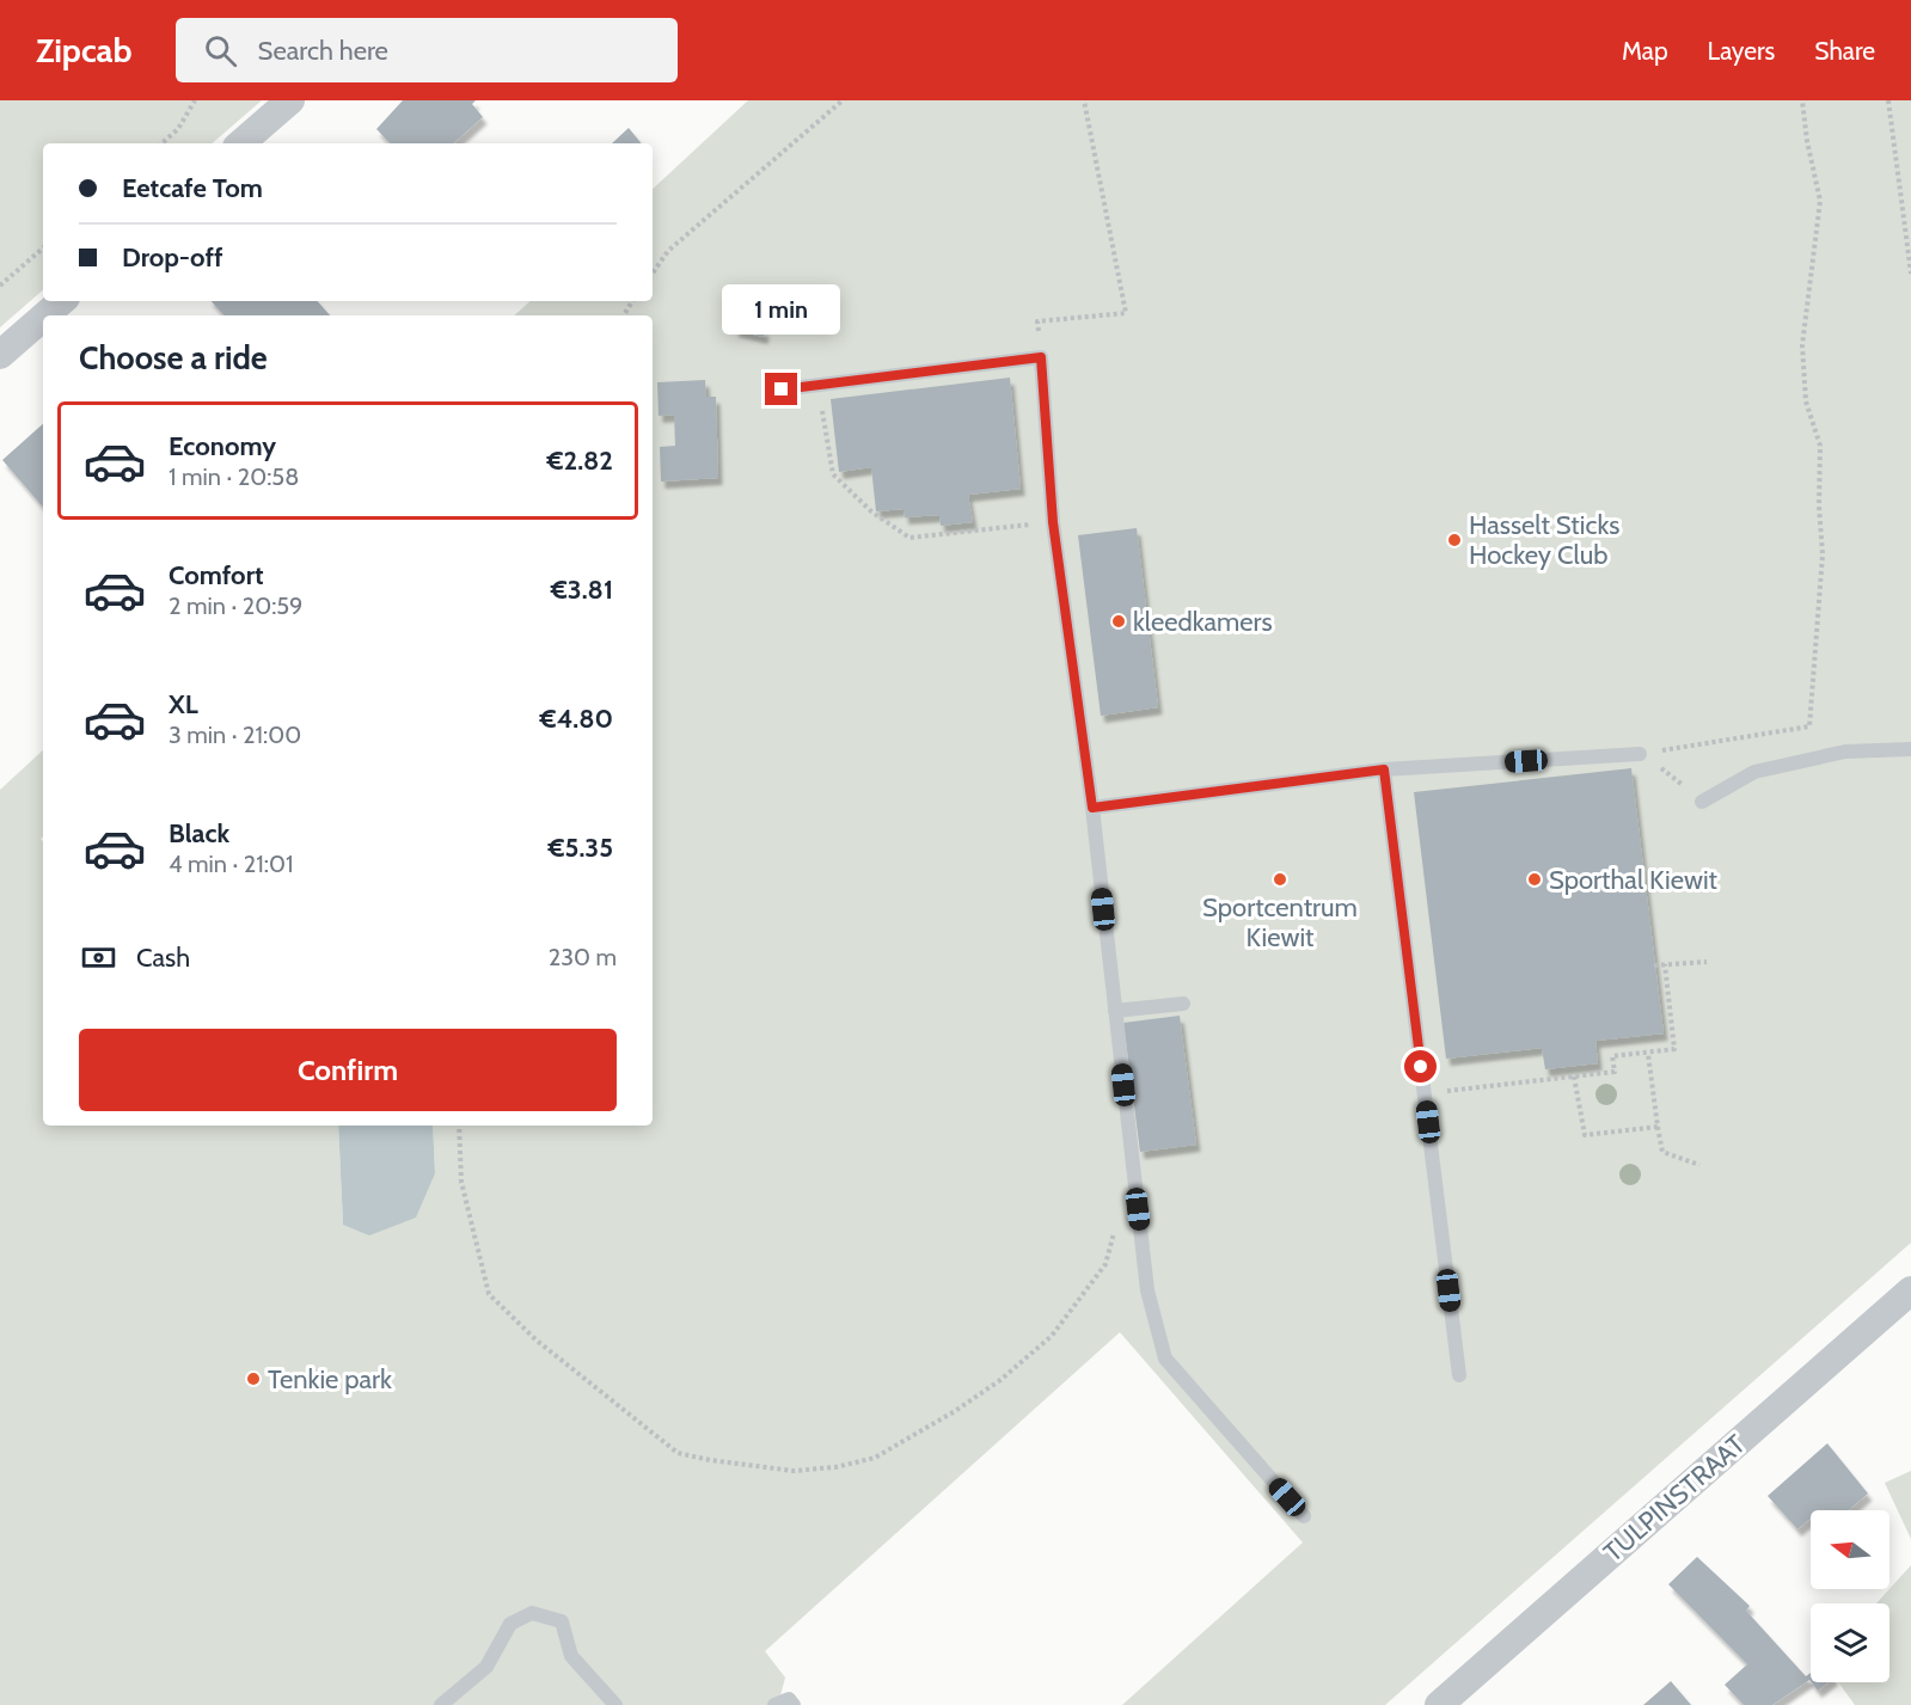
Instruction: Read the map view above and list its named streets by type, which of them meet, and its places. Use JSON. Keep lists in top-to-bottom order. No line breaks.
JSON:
{"streets":{"street":["TULPINSTRAAT"]},"places":["Hasselt Sticks Hockey Club","kleedkamers","Sportcentrum Kiewit","Sporthal Kiewit","Tenkie park"],"north":"left","page":{"header":"Zipcab","search":"Search here","nav":["Map","Layers","Share"],"banner":["Eetcafe Tom","Drop-off"],"bubble":"1 min","heading":"Choose a ride","list":[{"name":"Economy","note":"1 min · 20:58","value":"€2.82"},{"name":"Comfort","note":"2 min · 20:59","value":"€3.81"},{"name":"XL","note":"3 min · 21:00","value":"€4.80"},{"name":"Black","note":"4 min · 21:01","value":"€5.35"}],"pay":["Cash","230 m"],"buttons":"Confirm"}}
